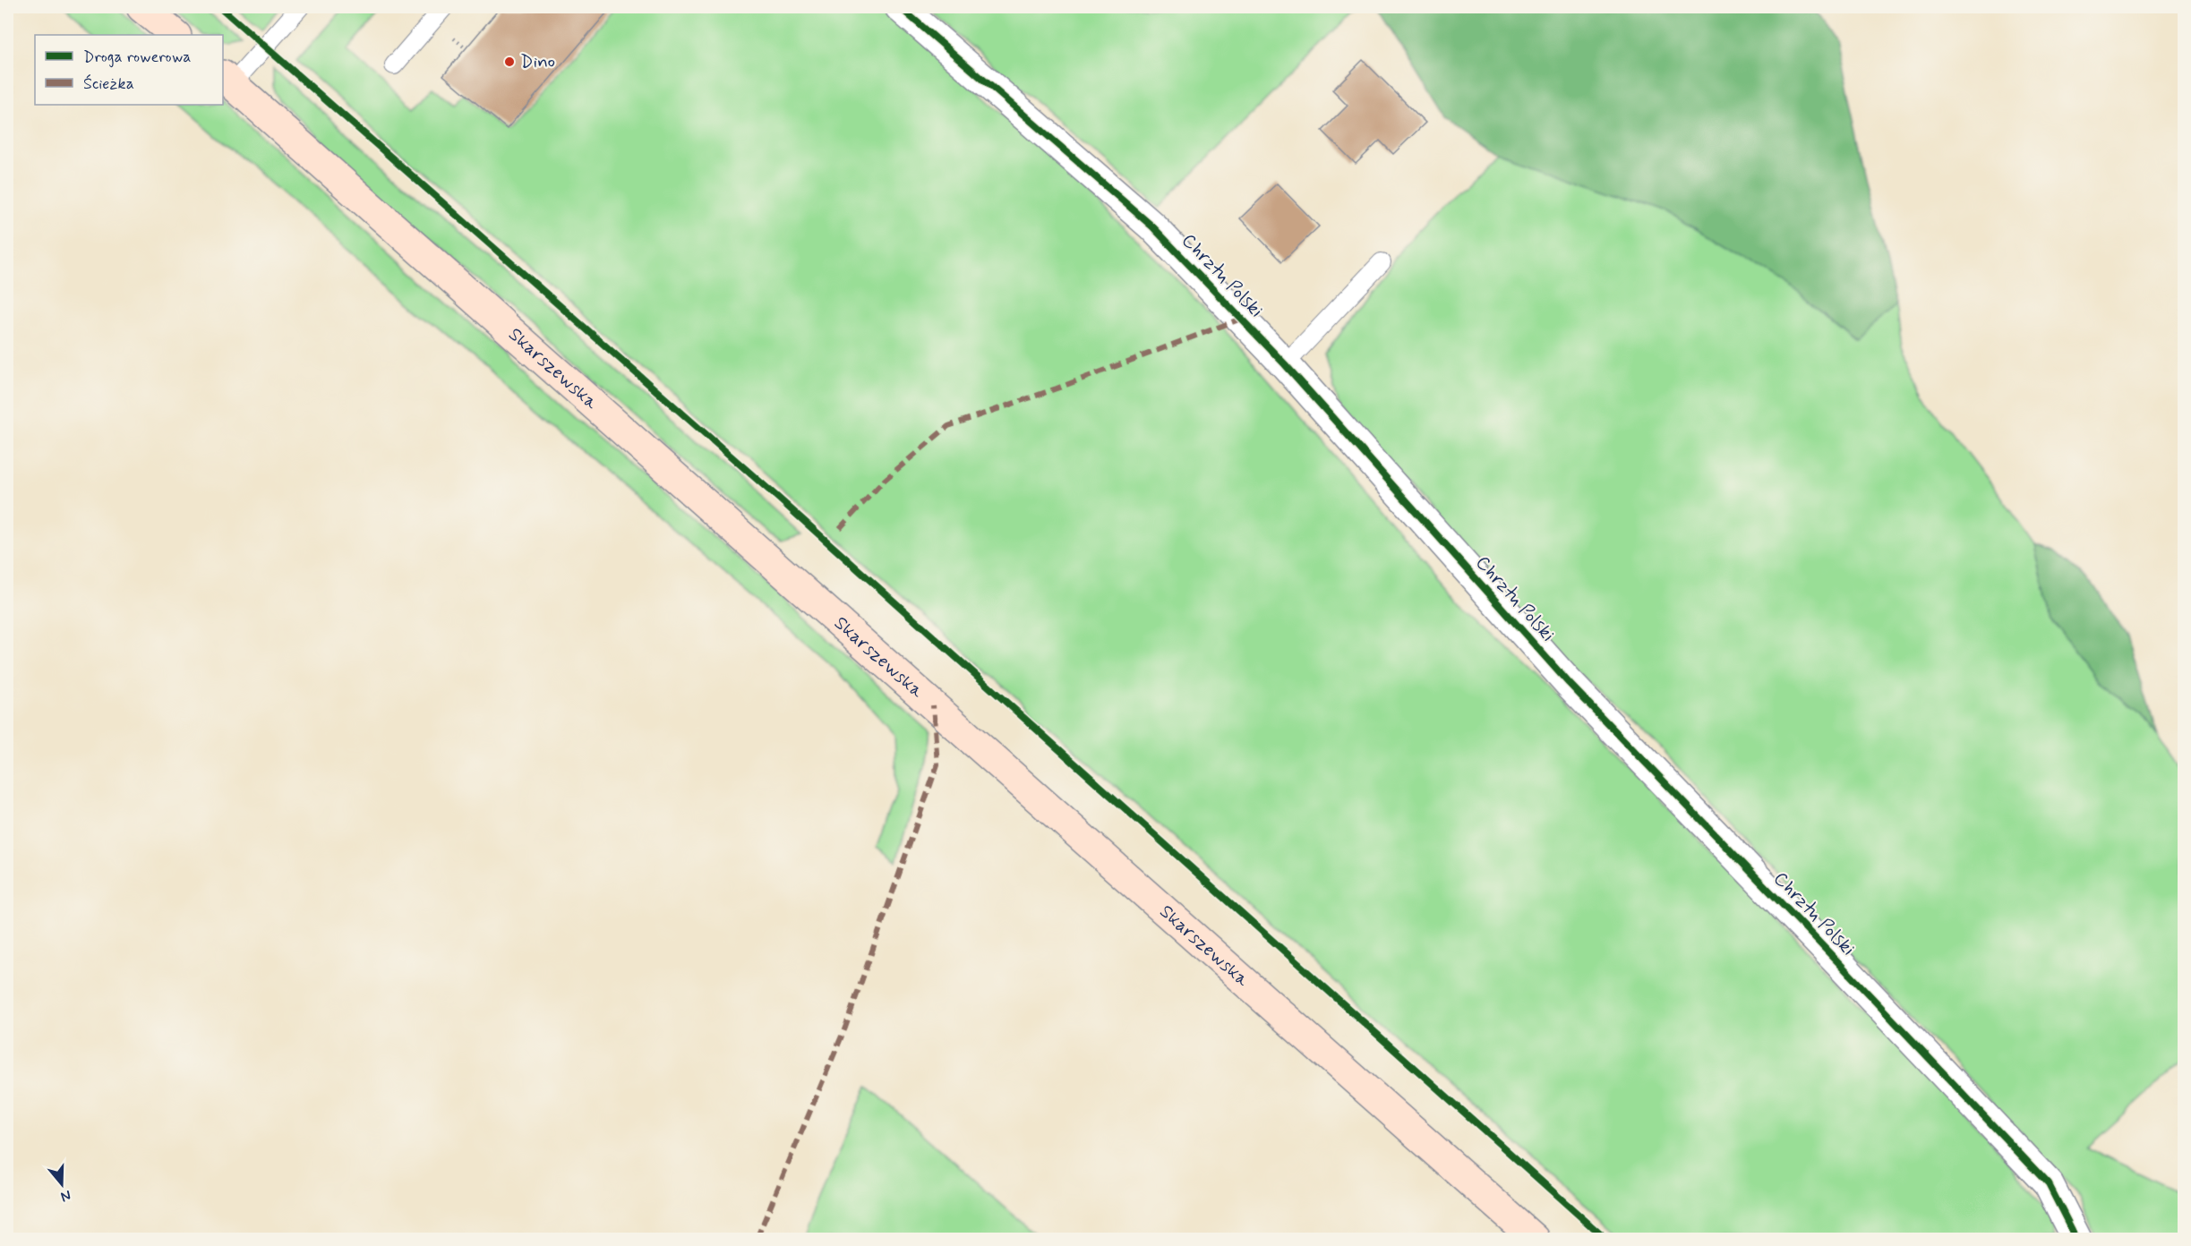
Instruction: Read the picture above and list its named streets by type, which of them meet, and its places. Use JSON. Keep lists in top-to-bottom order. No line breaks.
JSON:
{"streets":{"main road":["Skarszewska"],"street":["Chrztu Polski"]},"places":["Dino"],"legend":["Droga rowerowa","Ścieżka"],"north":"bottom"}
